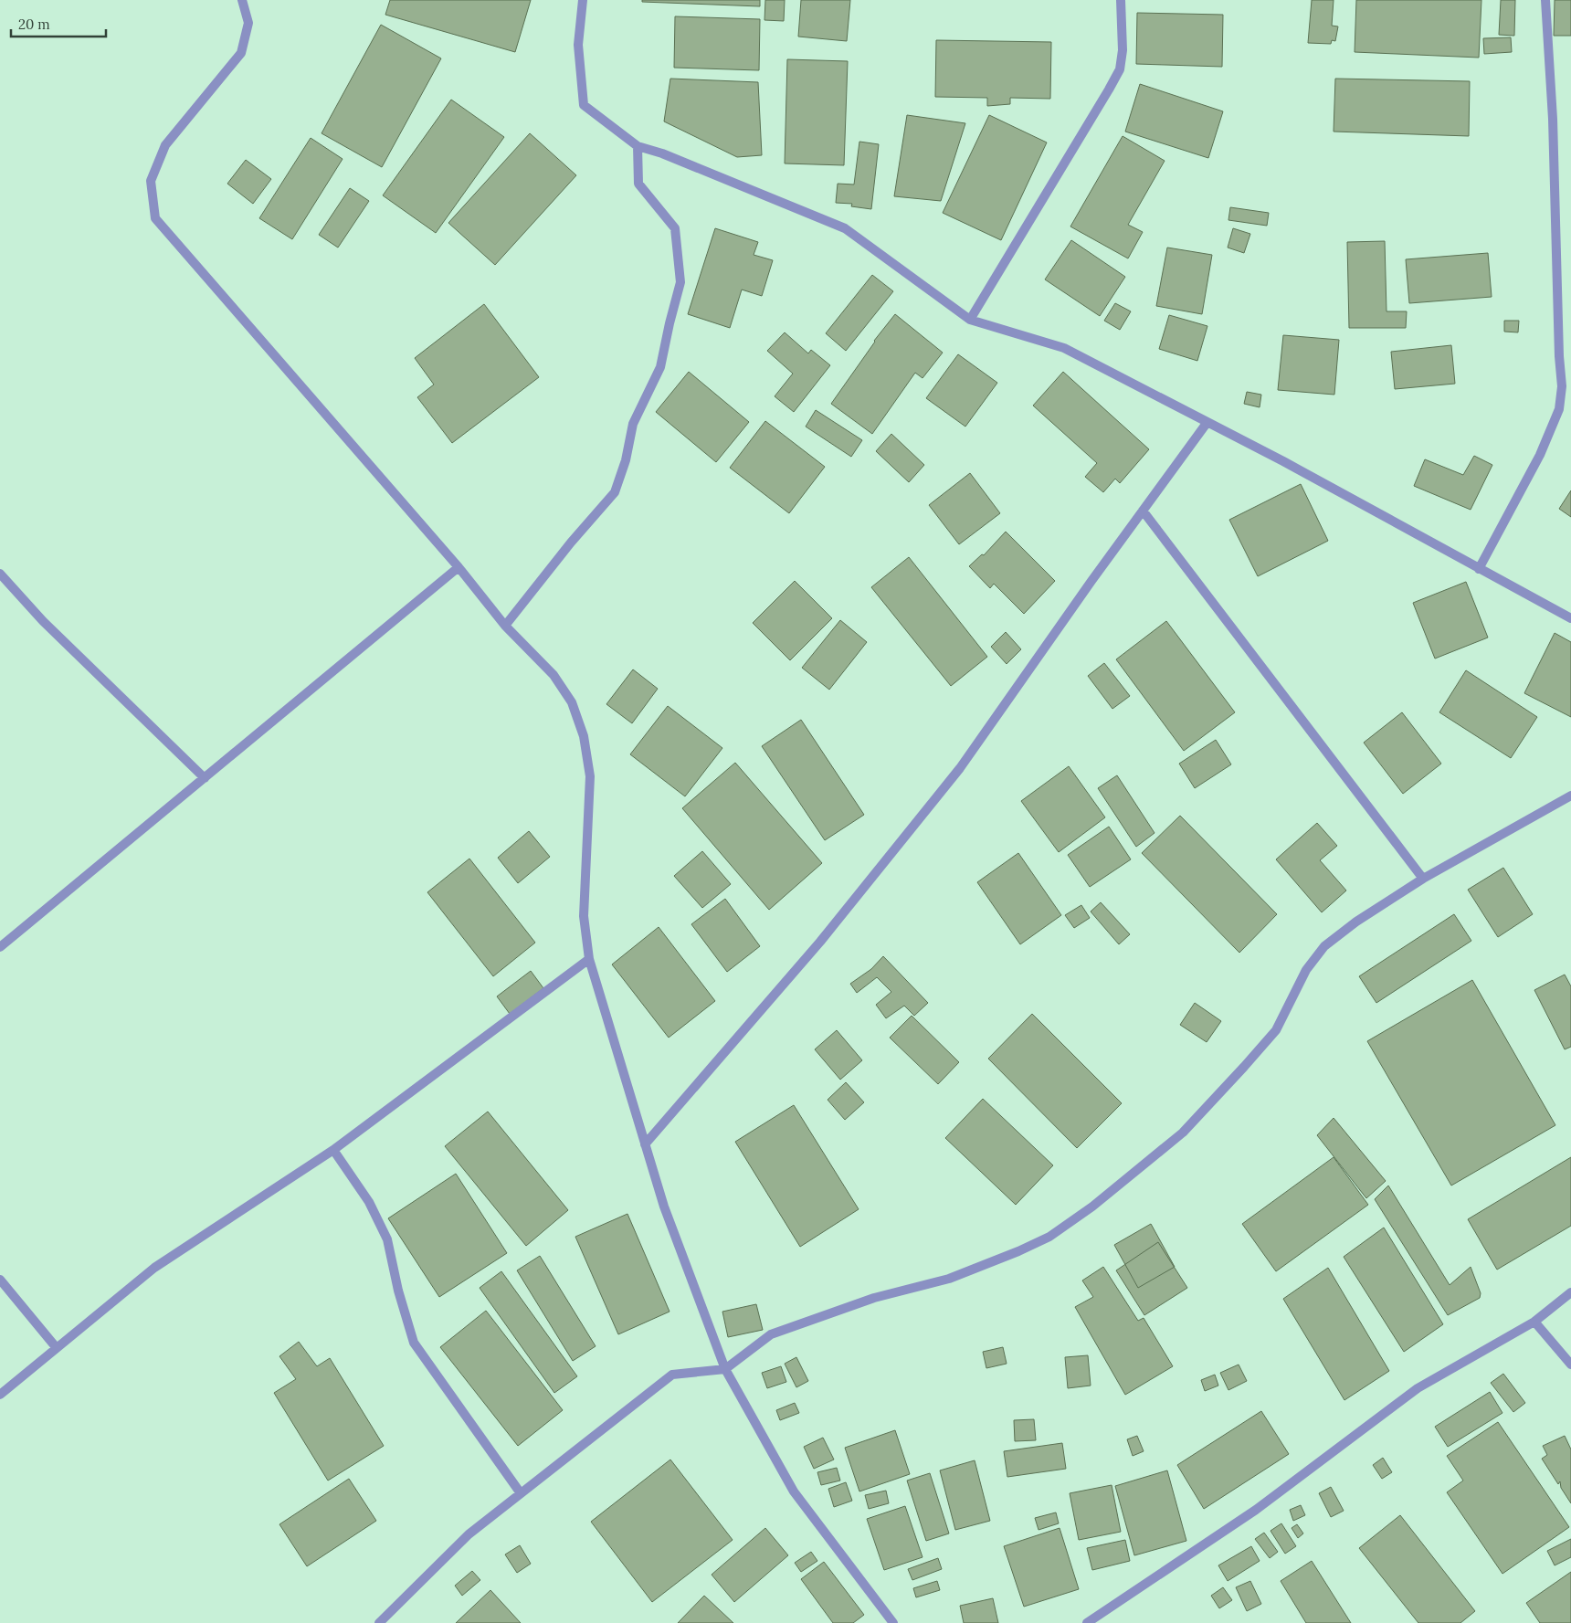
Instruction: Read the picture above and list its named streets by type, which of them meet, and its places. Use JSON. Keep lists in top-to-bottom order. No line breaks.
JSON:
{"scale_bar":"20 m"}
